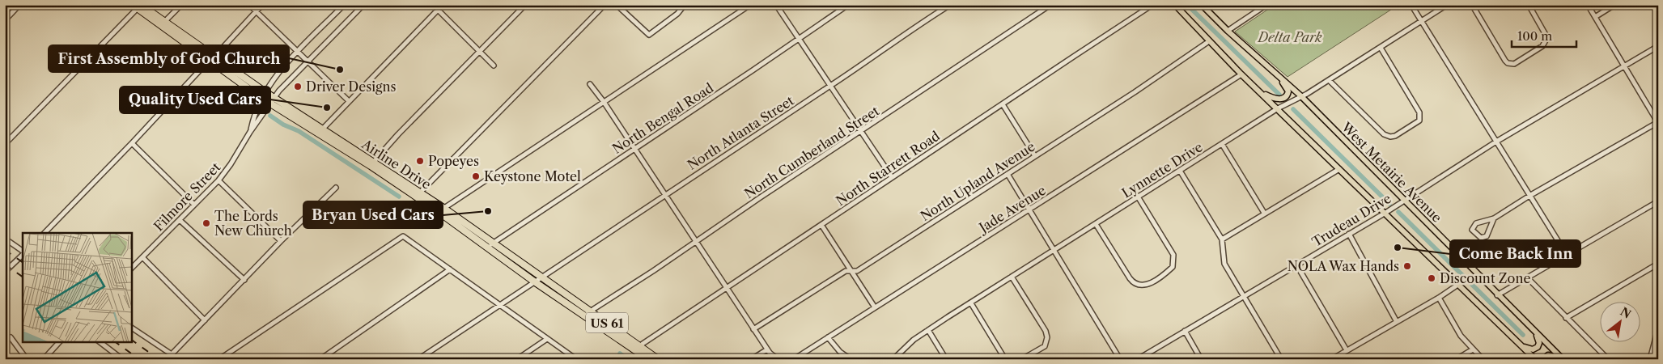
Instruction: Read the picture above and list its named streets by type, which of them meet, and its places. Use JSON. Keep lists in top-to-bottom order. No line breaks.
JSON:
{"streets":{"highway":["Airline Drive","US 61"],"main road":["West Metairie Avenue"],"street":["North Bengal Road","North Atlanta Street","North Cumberland Street","North Starrett Road","Lynnette Drive","North Upland Avenue","Filmore Street","Jade Avenue","Trudeau Drive"]},"crossings":[["North Bengal Road","Airline Drive"],["North Atlanta Street","Airline Drive"],["North Cumberland Street","Airline Drive"],["Airline Drive","North Starrett Road"],["Airline Drive","Filmore Street"],["Lynnette Drive","West Metairie Avenue"],["West Metairie Avenue","Trudeau Drive"]],"parks":["Delta Park"],"places":["First Assembly of God Church","Driver Designs","Quality Used Cars","Popeyes","Keystone Motel","Bryan Used Cars","The Lords New Church","Come Back Inn","NOLA Wax Hands","Discount Zone"],"scale_bar":"100 m","north":"top right"}
